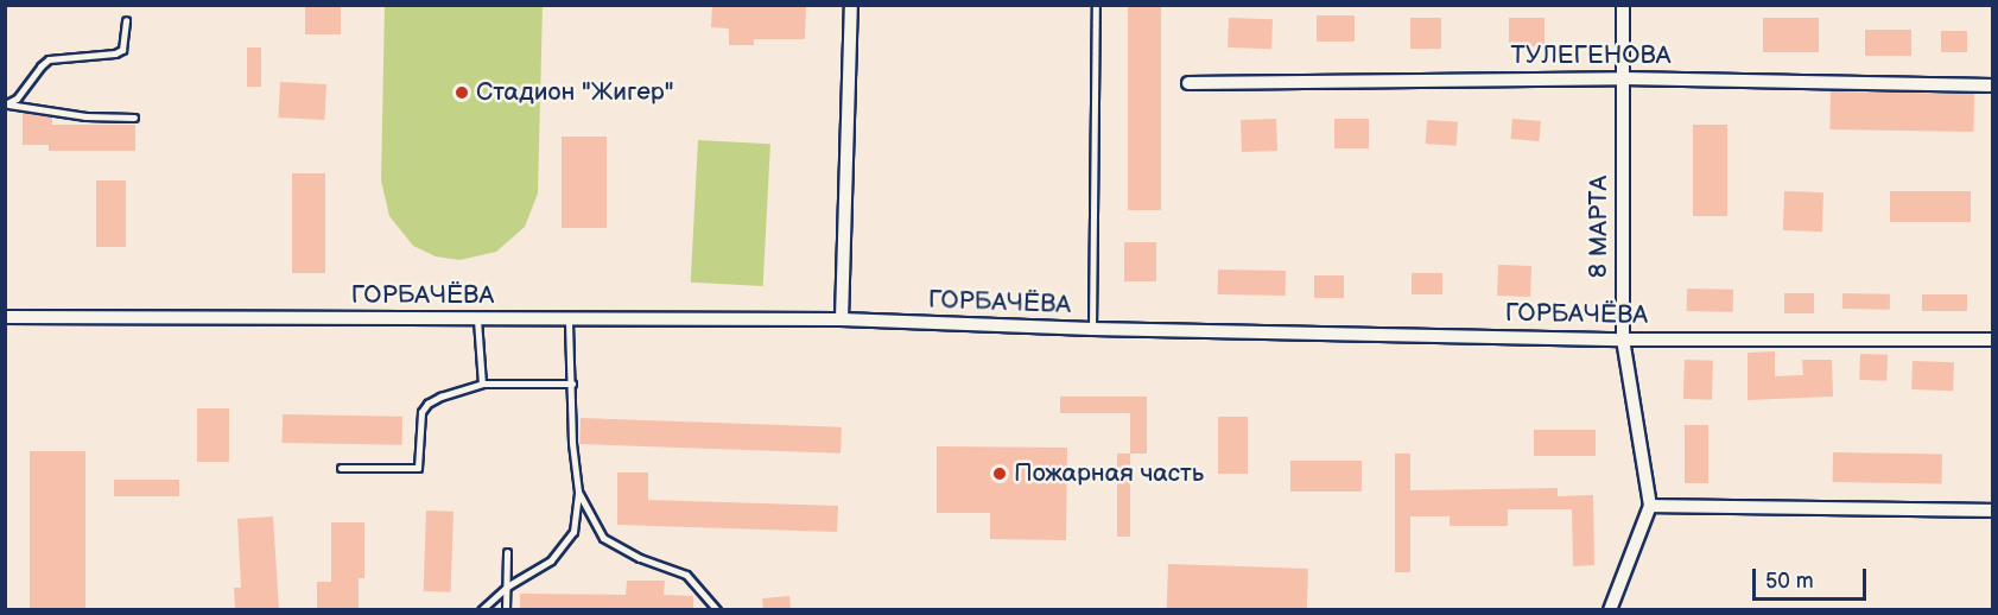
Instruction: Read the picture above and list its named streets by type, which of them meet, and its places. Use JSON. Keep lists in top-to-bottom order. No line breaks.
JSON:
{"streets":{"street":["ТУЛЕГЕНОВА","8 МАРТА","ГОРБАЧЁВА"]},"crossings":[["ТУЛЕГЕНОВА","8 МАРТА"],["8 МАРТА","ГОРБАЧЁВА"]],"places":["Стадион \"Жигер\"","Пожарная часть"],"scale_bar":"50 m"}
